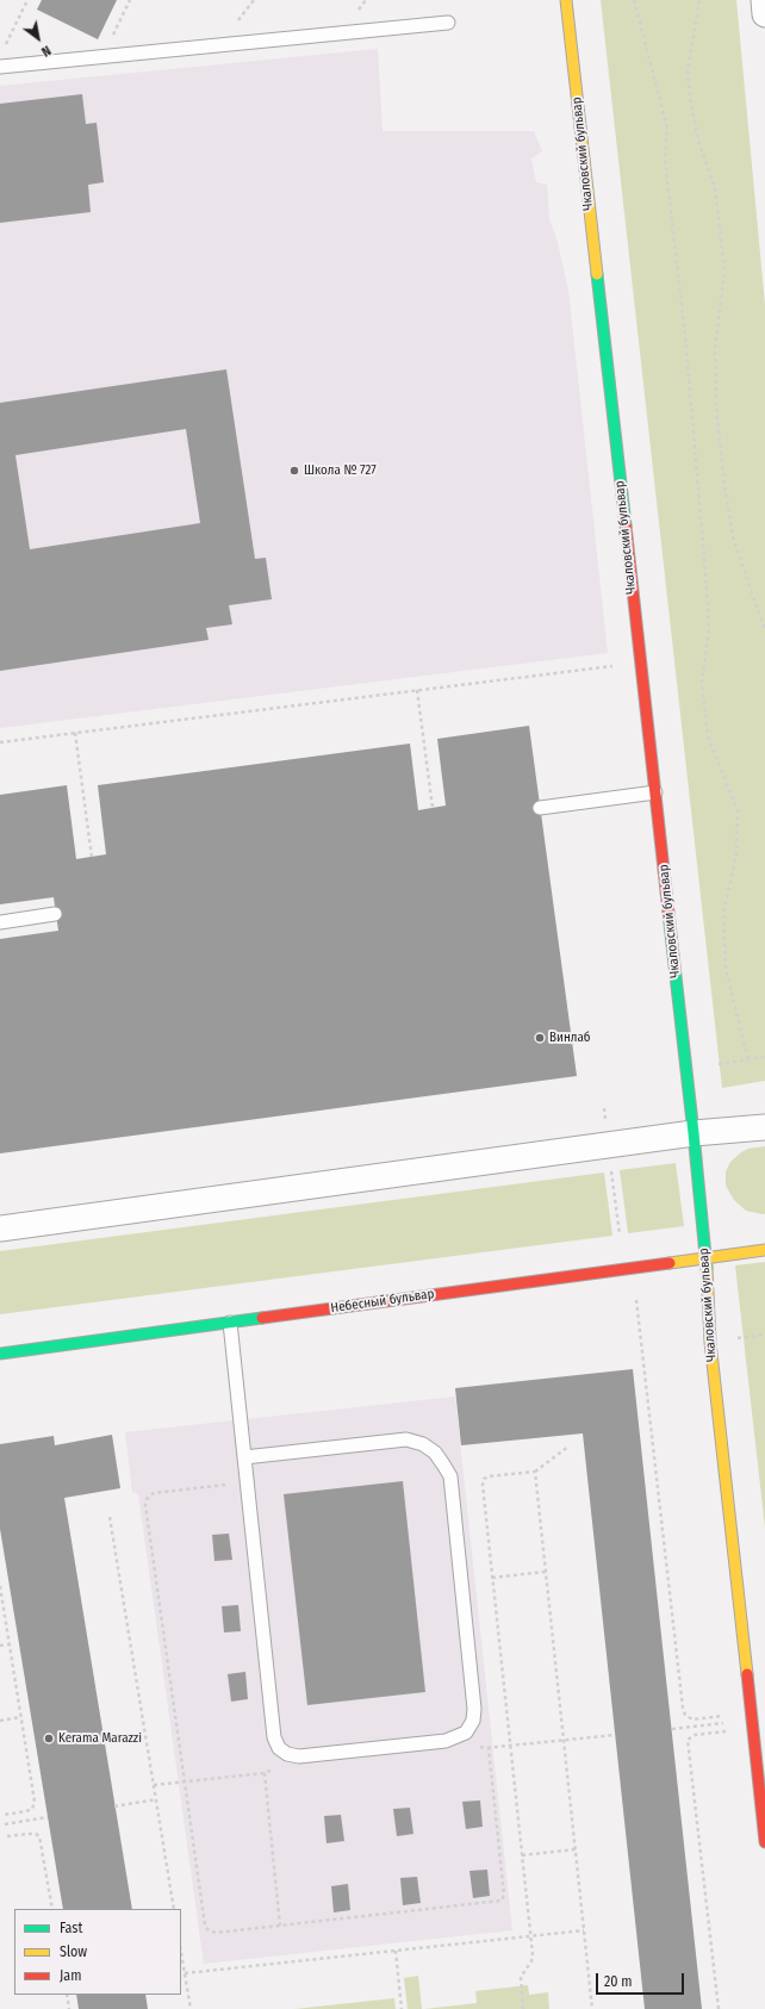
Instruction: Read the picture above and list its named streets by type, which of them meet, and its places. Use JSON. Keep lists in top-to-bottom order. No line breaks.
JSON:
{"streets":{"street":["Чкаловский бульвар","Небесный бульвар"]},"crossings":[["Чкаловский бульвар","Небесный бульвар"]],"places":["Школа № 727","Винлаб","Kerama Marazzi"],"legend":["Fast","Slow","Jam"],"scale_bar":"20 m","north":"bottom right"}
